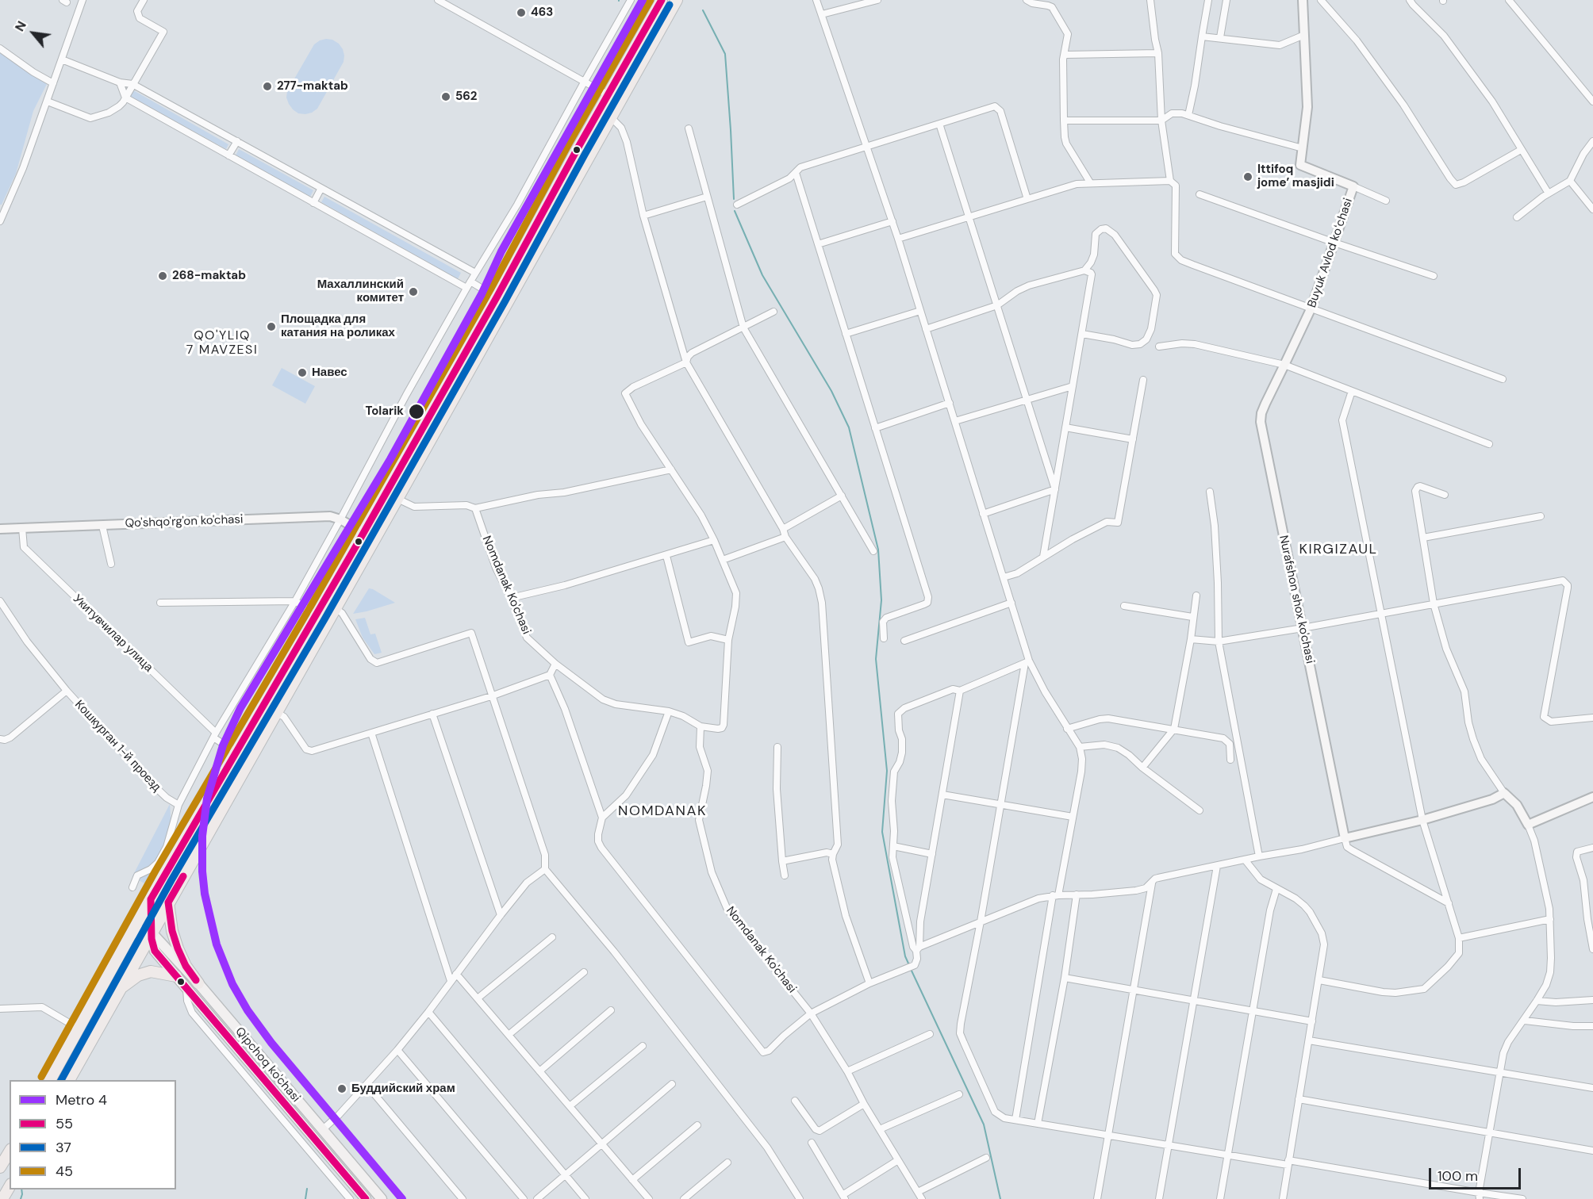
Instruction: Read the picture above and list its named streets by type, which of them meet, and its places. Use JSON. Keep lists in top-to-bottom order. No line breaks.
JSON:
{"streets":{"main road":["Qipchoq ko'chasi"],"street":["Buyuk Avlod koʻchasi","Qo'shqo'rg'on ko'chasi","Nomdanak Ko'chasi","Nurafshon shox ko'chasi","Укитувчилар улица","Кошкурган 1-й проезд"]},"crossings":[["Buyuk Avlod koʻchasi","Nurafshon shox ko'chasi"],["Qo'shqo'rg'on ko'chasi","Укитувчилар улица"]],"districts":["QO'YLIQ 7 MAVZESI","KIRGIZAUL","NOMDANAK"],"places":["463","277-maktab","562","Ittifoq jome’ masjidi","268-maktab","Махаллинский комитет","Площадка для катания на роликах","Навес","Tolarik","Буддийский храм"],"lines":["metro line 4","transit line 55","transit line 45","transit line 37"],"legend":["Metro 4","55","37","45"],"scale_bar":"100 m","north":"top left"}
